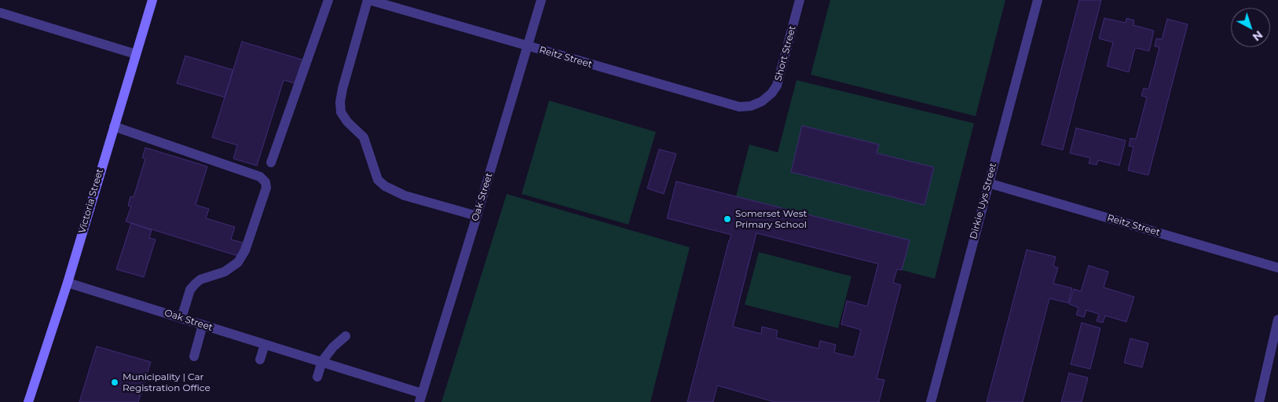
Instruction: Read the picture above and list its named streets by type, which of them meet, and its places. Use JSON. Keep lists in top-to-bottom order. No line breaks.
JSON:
{"streets":{"main road":["Victoria Street"],"street":["Short Street","Reitz Street","Oak Street","Dirkie Uys Street"]},"crossings":[["Short Street","Reitz Street"],["Reitz Street","Oak Street"],["Reitz Street","Dirkie Uys Street"],["Oak Street","Victoria Street"]],"places":["Somerset West Primary School","Municipality | Car Registration Office"],"north":"bottom right"}
